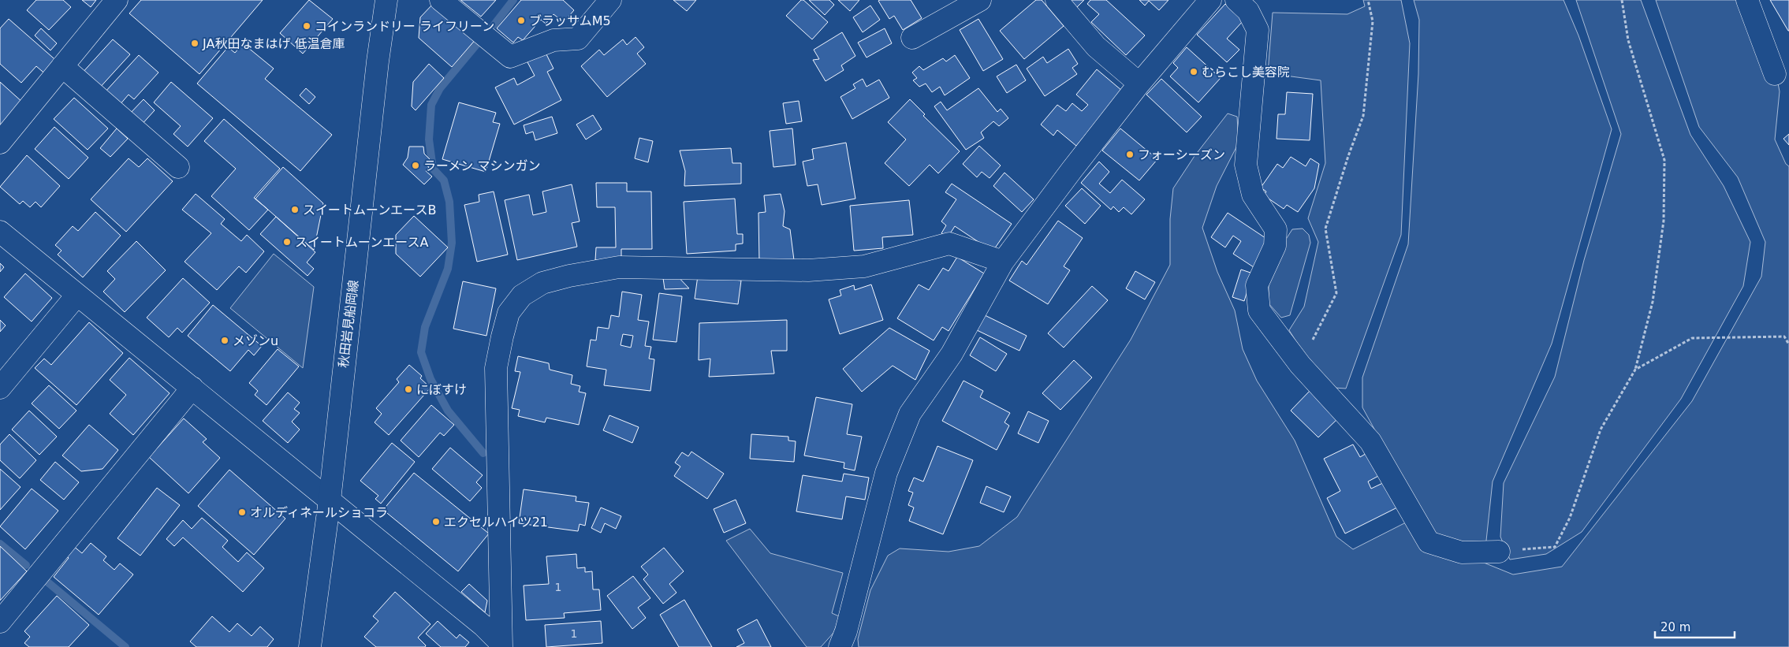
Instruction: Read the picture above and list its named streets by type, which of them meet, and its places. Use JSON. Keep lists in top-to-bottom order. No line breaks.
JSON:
{"streets":{"street":["秋田岩見船岡線"]},"places":["ブラッサムM5","コインランドリー ライフリーン","JA秋田なまはげ 低温倉庫","むらこし美容院","フォーシーズン","ラーメン マシンガン","スイートムーンエースB","スイートムーンエースA","メゾンu","にぼすけ","オルディネールショコラ","エクセルハイツ21"],"house_numbers":["1","1"],"scale_bar":"20 m"}
